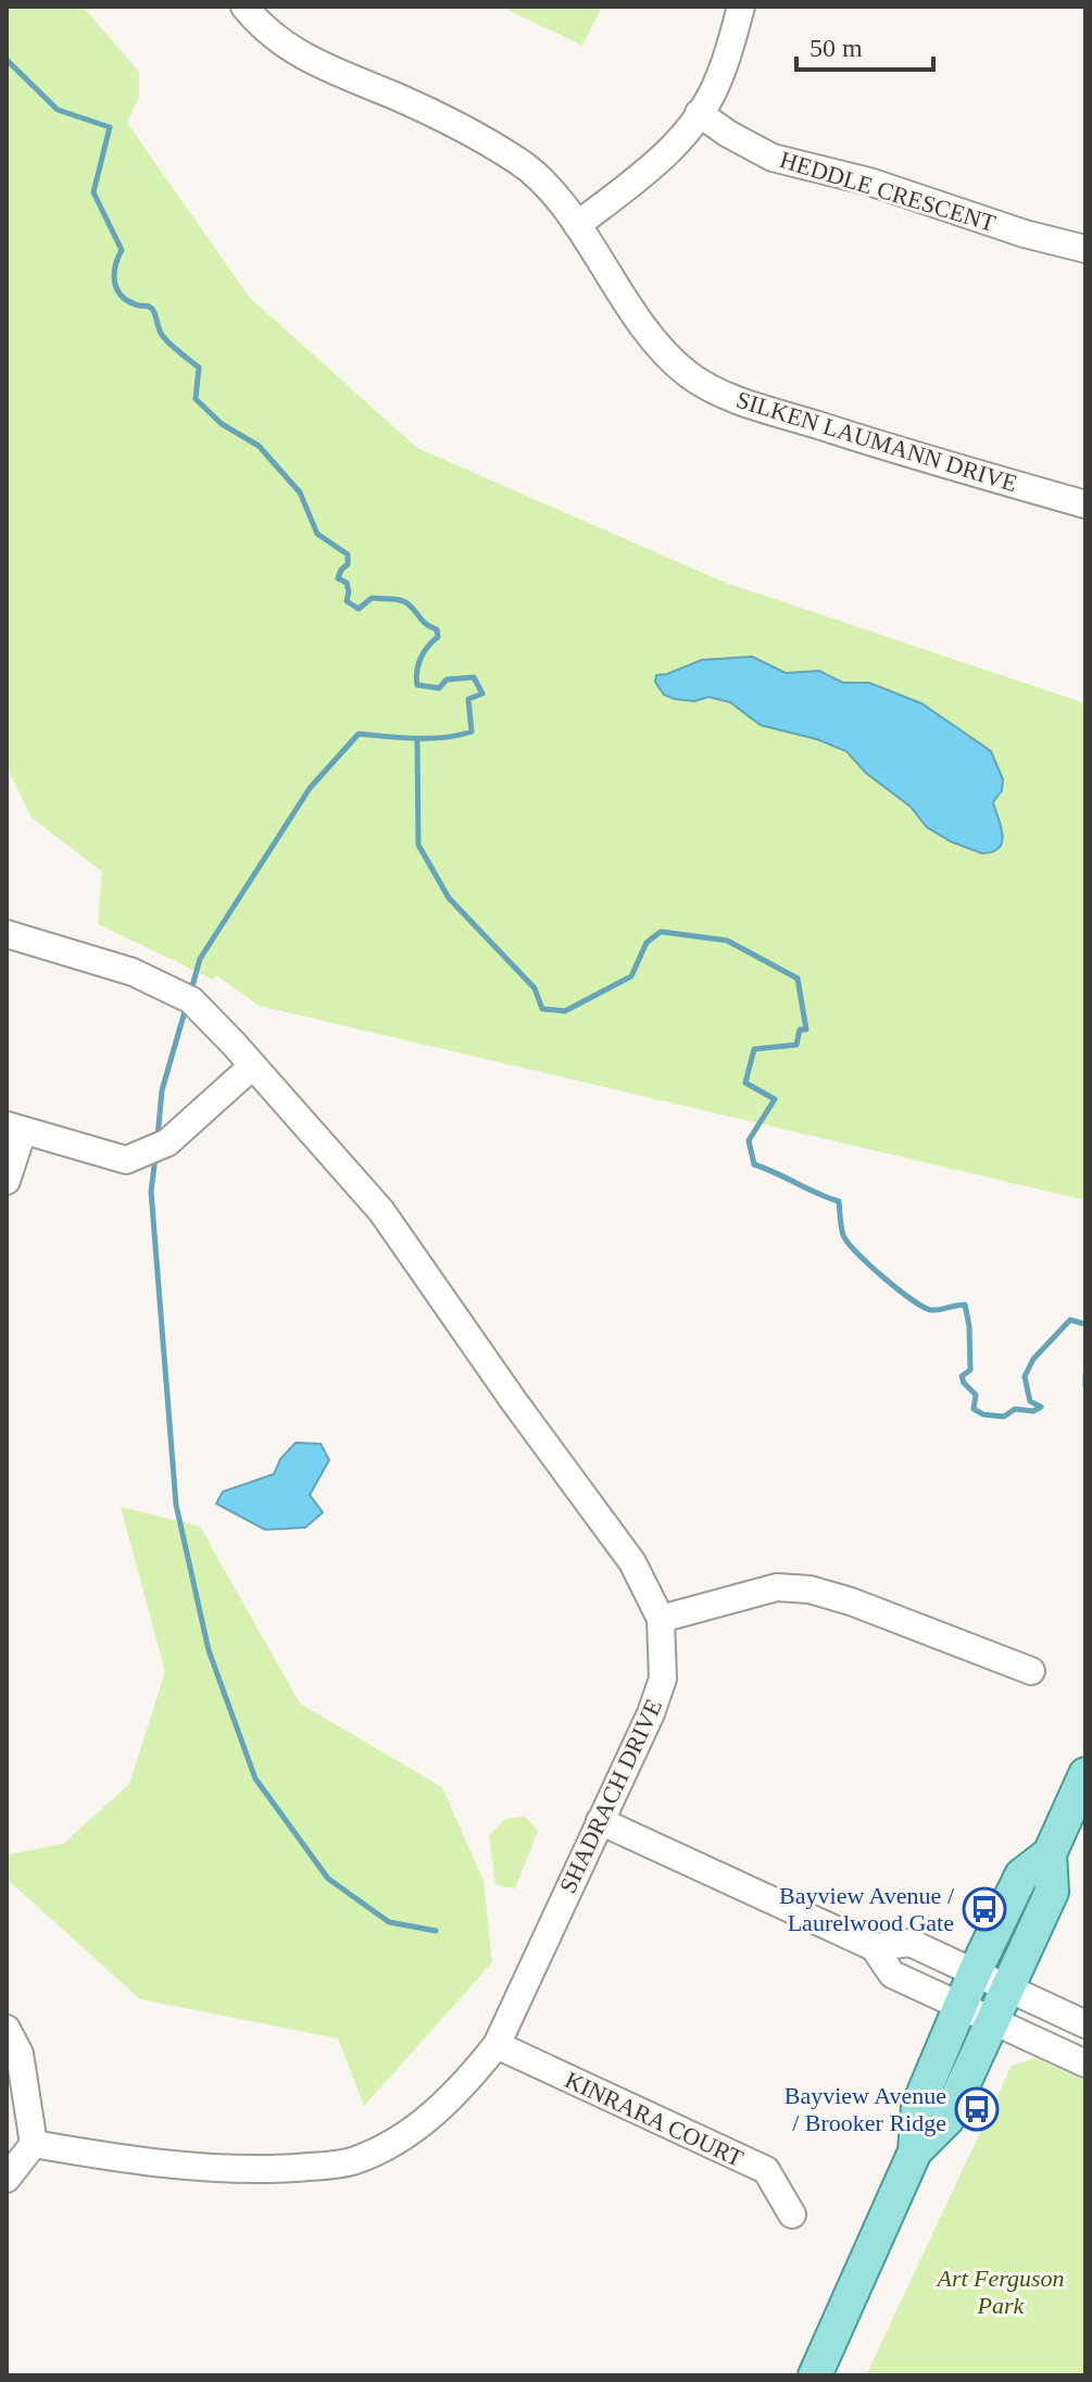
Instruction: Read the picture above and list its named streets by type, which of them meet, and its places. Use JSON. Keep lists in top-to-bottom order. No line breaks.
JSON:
{"streets":{"street":["HEDDLE CRESCENT","SILKEN LAUMANN DRIVE","SHADRACH DRIVE","KINRARA COURT"]},"crossings":[["SHADRACH DRIVE","KINRARA COURT"]],"parks":["Art Ferguson Park"],"places":{"bus stop":["Bayview Avenue / Laurelwood Gate","Bayview Avenue / Brooker Ridge"]},"scale_bar":"50 m"}
